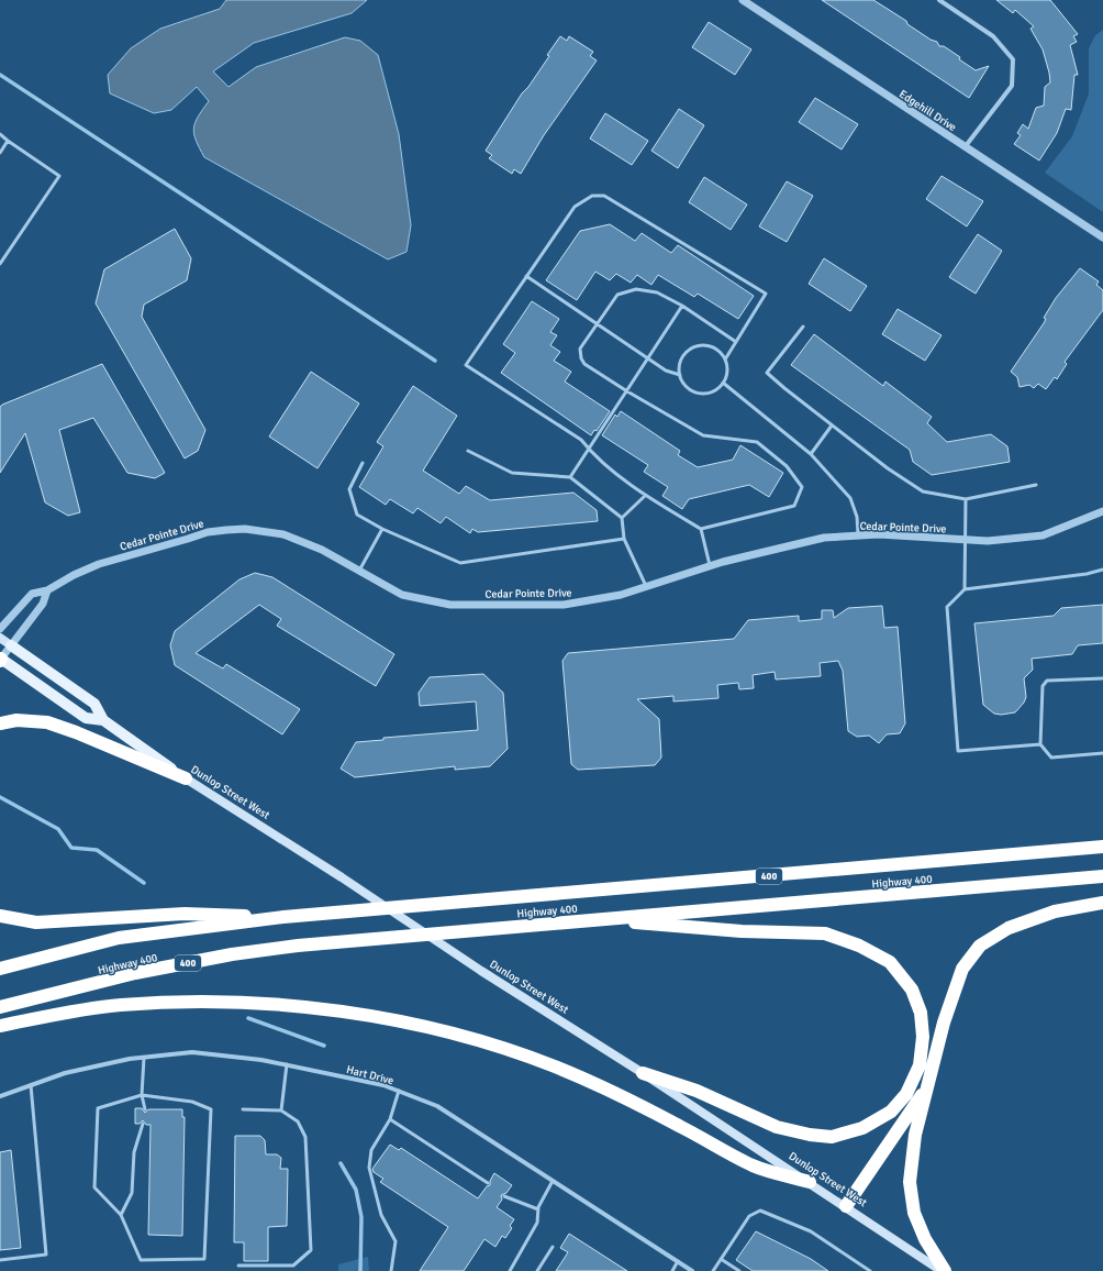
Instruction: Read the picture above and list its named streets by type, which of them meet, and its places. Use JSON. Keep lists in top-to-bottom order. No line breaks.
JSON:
{"streets":{"highway":["400","Highway 400"],"main road":["Dunlop Street West"],"street":["Edgehill Drive","Cedar Pointe Drive","Hart Drive"]}}
